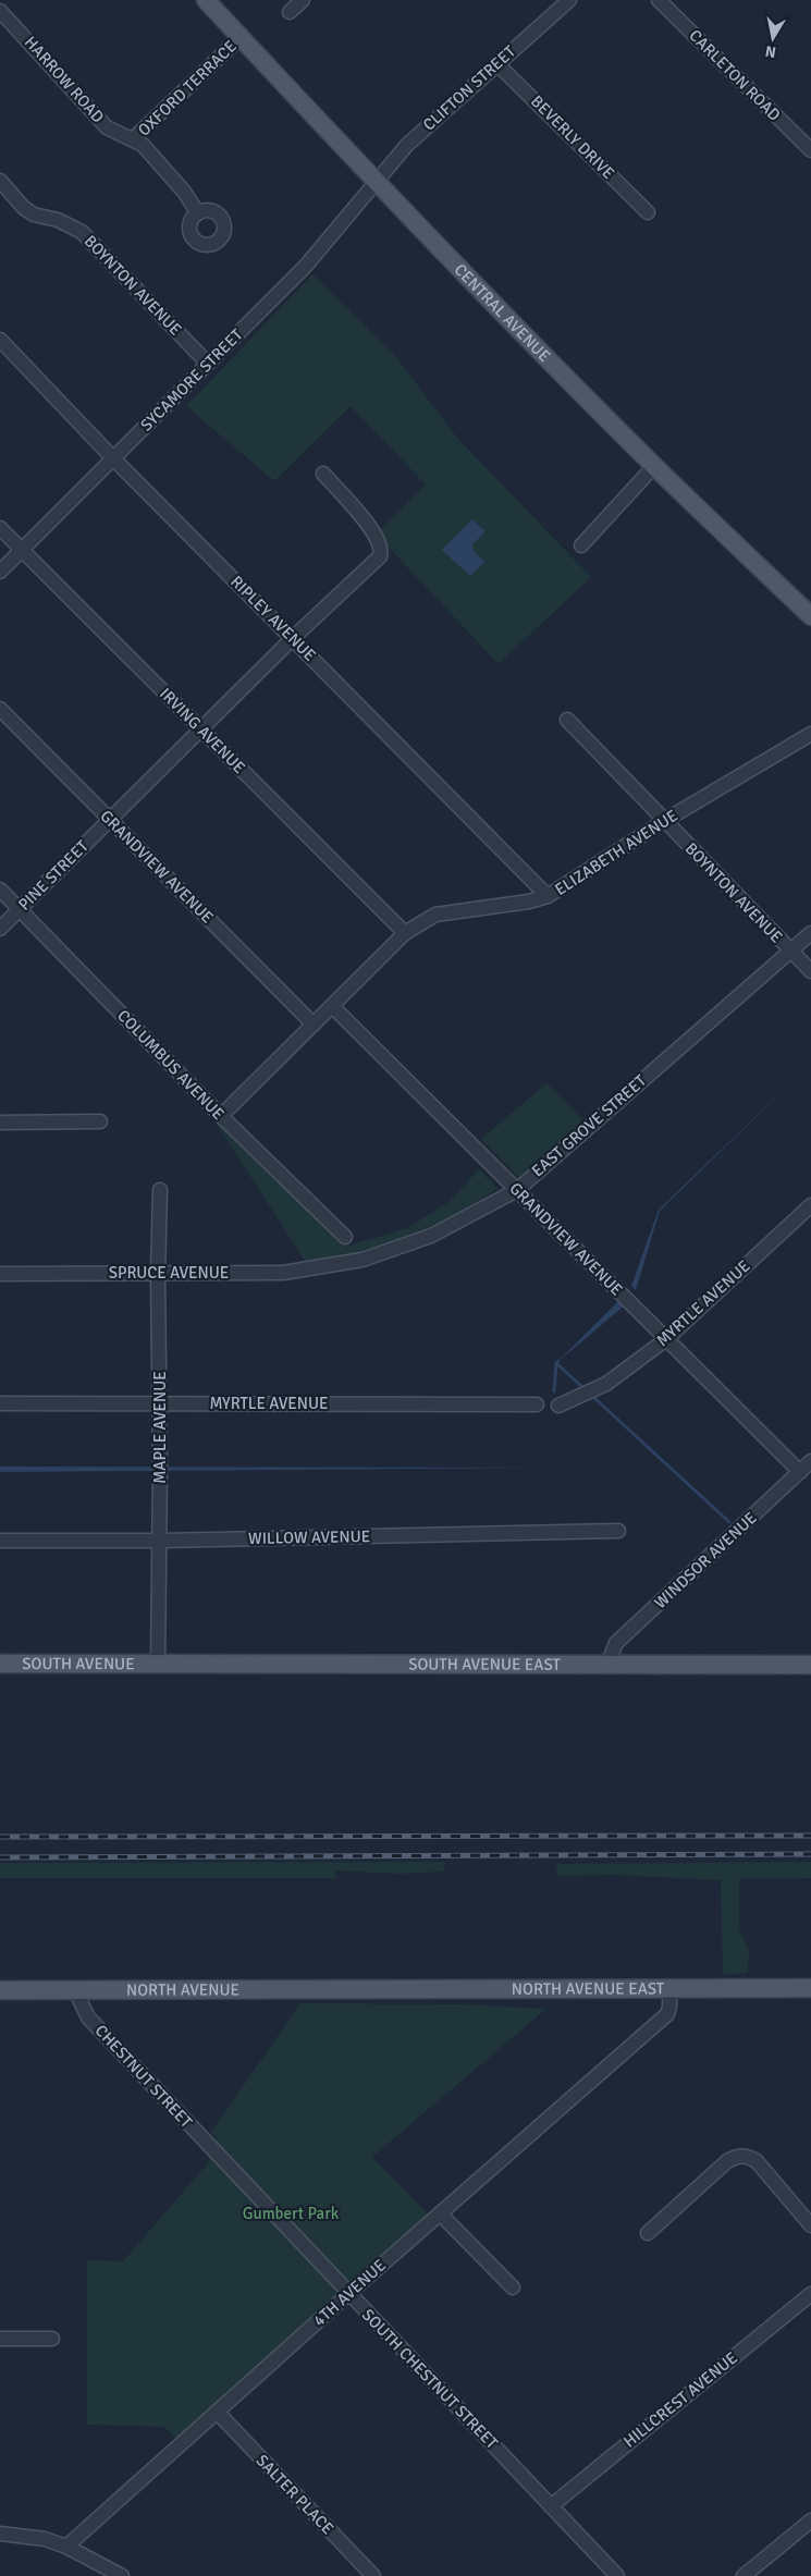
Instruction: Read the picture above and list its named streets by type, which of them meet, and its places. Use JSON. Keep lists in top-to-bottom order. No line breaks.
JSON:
{"streets":{"main road":["CENTRAL AVENUE","SOUTH AVENUE","SOUTH AVENUE EAST","NORTH AVENUE EAST","NORTH AVENUE"],"street":["CARLETON ROAD","HARROW ROAD","OXFORD TERRACE","CLIFTON STREET","BEVERLY DRIVE","BOYNTON AVENUE","SYCAMORE STREET","RIPLEY AVENUE","IRVING AVENUE","ELIZABETH AVENUE","GRANDVIEW AVENUE","PINE STREET","COLUMBUS AVENUE","EAST GROVE STREET","SPRUCE AVENUE","MYRTLE AVENUE","MAPLE AVENUE","WILLOW AVENUE","WINDSOR AVENUE","CHESTNUT STREET","4TH AVENUE","SOUTH CHESTNUT STREET","HILLCREST AVENUE","SALTER PLACE"]},"crossings":[["HARROW ROAD","OXFORD TERRACE"],["OXFORD TERRACE","CENTRAL AVENUE"],["CLIFTON STREET","BEVERLY DRIVE"],["CLIFTON STREET","CENTRAL AVENUE"],["CLIFTON STREET","SYCAMORE STREET"],["BOYNTON AVENUE","SYCAMORE STREET"],["BOYNTON AVENUE","ELIZABETH AVENUE"],["BOYNTON AVENUE","EAST GROVE STREET"],["CENTRAL AVENUE","SYCAMORE STREET"],["SYCAMORE STREET","RIPLEY AVENUE"],["SYCAMORE STREET","IRVING AVENUE"],["RIPLEY AVENUE","ELIZABETH AVENUE"],["RIPLEY AVENUE","PINE STREET"],["IRVING AVENUE","ELIZABETH AVENUE"],["IRVING AVENUE","PINE STREET"],["ELIZABETH AVENUE","GRANDVIEW AVENUE"],["ELIZABETH AVENUE","COLUMBUS AVENUE"],["GRANDVIEW AVENUE","PINE STREET"],["GRANDVIEW AVENUE","EAST GROVE STREET"],["GRANDVIEW AVENUE","MYRTLE AVENUE"],["GRANDVIEW AVENUE","WINDSOR AVENUE"],["PINE STREET","COLUMBUS AVENUE"],["EAST GROVE STREET","SPRUCE AVENUE"],["SPRUCE AVENUE","MAPLE AVENUE"],["MYRTLE AVENUE","MAPLE AVENUE"],["MAPLE AVENUE","WILLOW AVENUE"],["MAPLE AVENUE","SOUTH AVENUE"],["MAPLE AVENUE","SOUTH AVENUE EAST"],["WINDSOR AVENUE","SOUTH AVENUE EAST"],["SOUTH AVENUE","SOUTH AVENUE EAST"],["NORTH AVENUE EAST","NORTH AVENUE"],["NORTH AVENUE EAST","4TH AVENUE"],["NORTH AVENUE","CHESTNUT STREET"],["CHESTNUT STREET","SOUTH CHESTNUT STREET"],["4TH AVENUE","SOUTH CHESTNUT STREET"],["4TH AVENUE","SALTER PLACE"],["SOUTH CHESTNUT STREET","HILLCREST AVENUE"]],"parks":["Gumbert Park"],"north":"bottom"}
